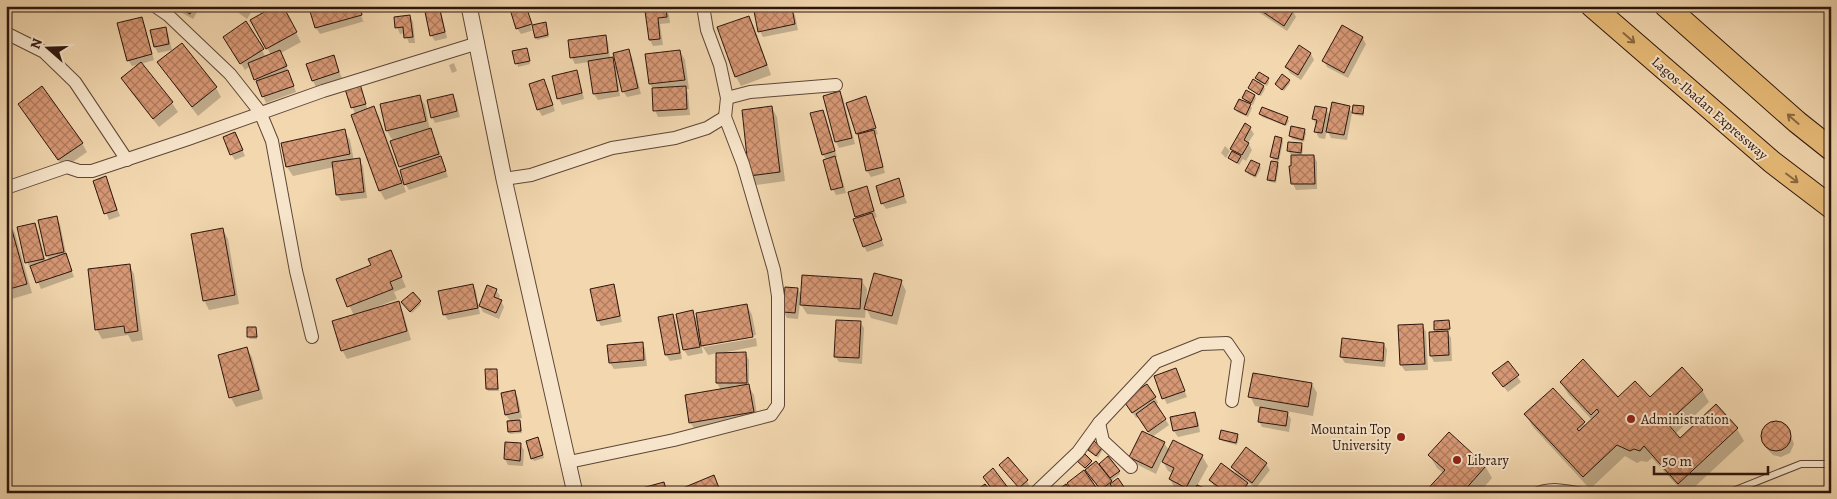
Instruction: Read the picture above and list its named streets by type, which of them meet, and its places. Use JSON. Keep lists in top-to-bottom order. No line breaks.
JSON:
{"streets":{"highway":["Lagos-Ibadan Expressway"]},"places":["Administration","Mountain Top University","Library"],"scale_bar":"50 m","north":"left"}
